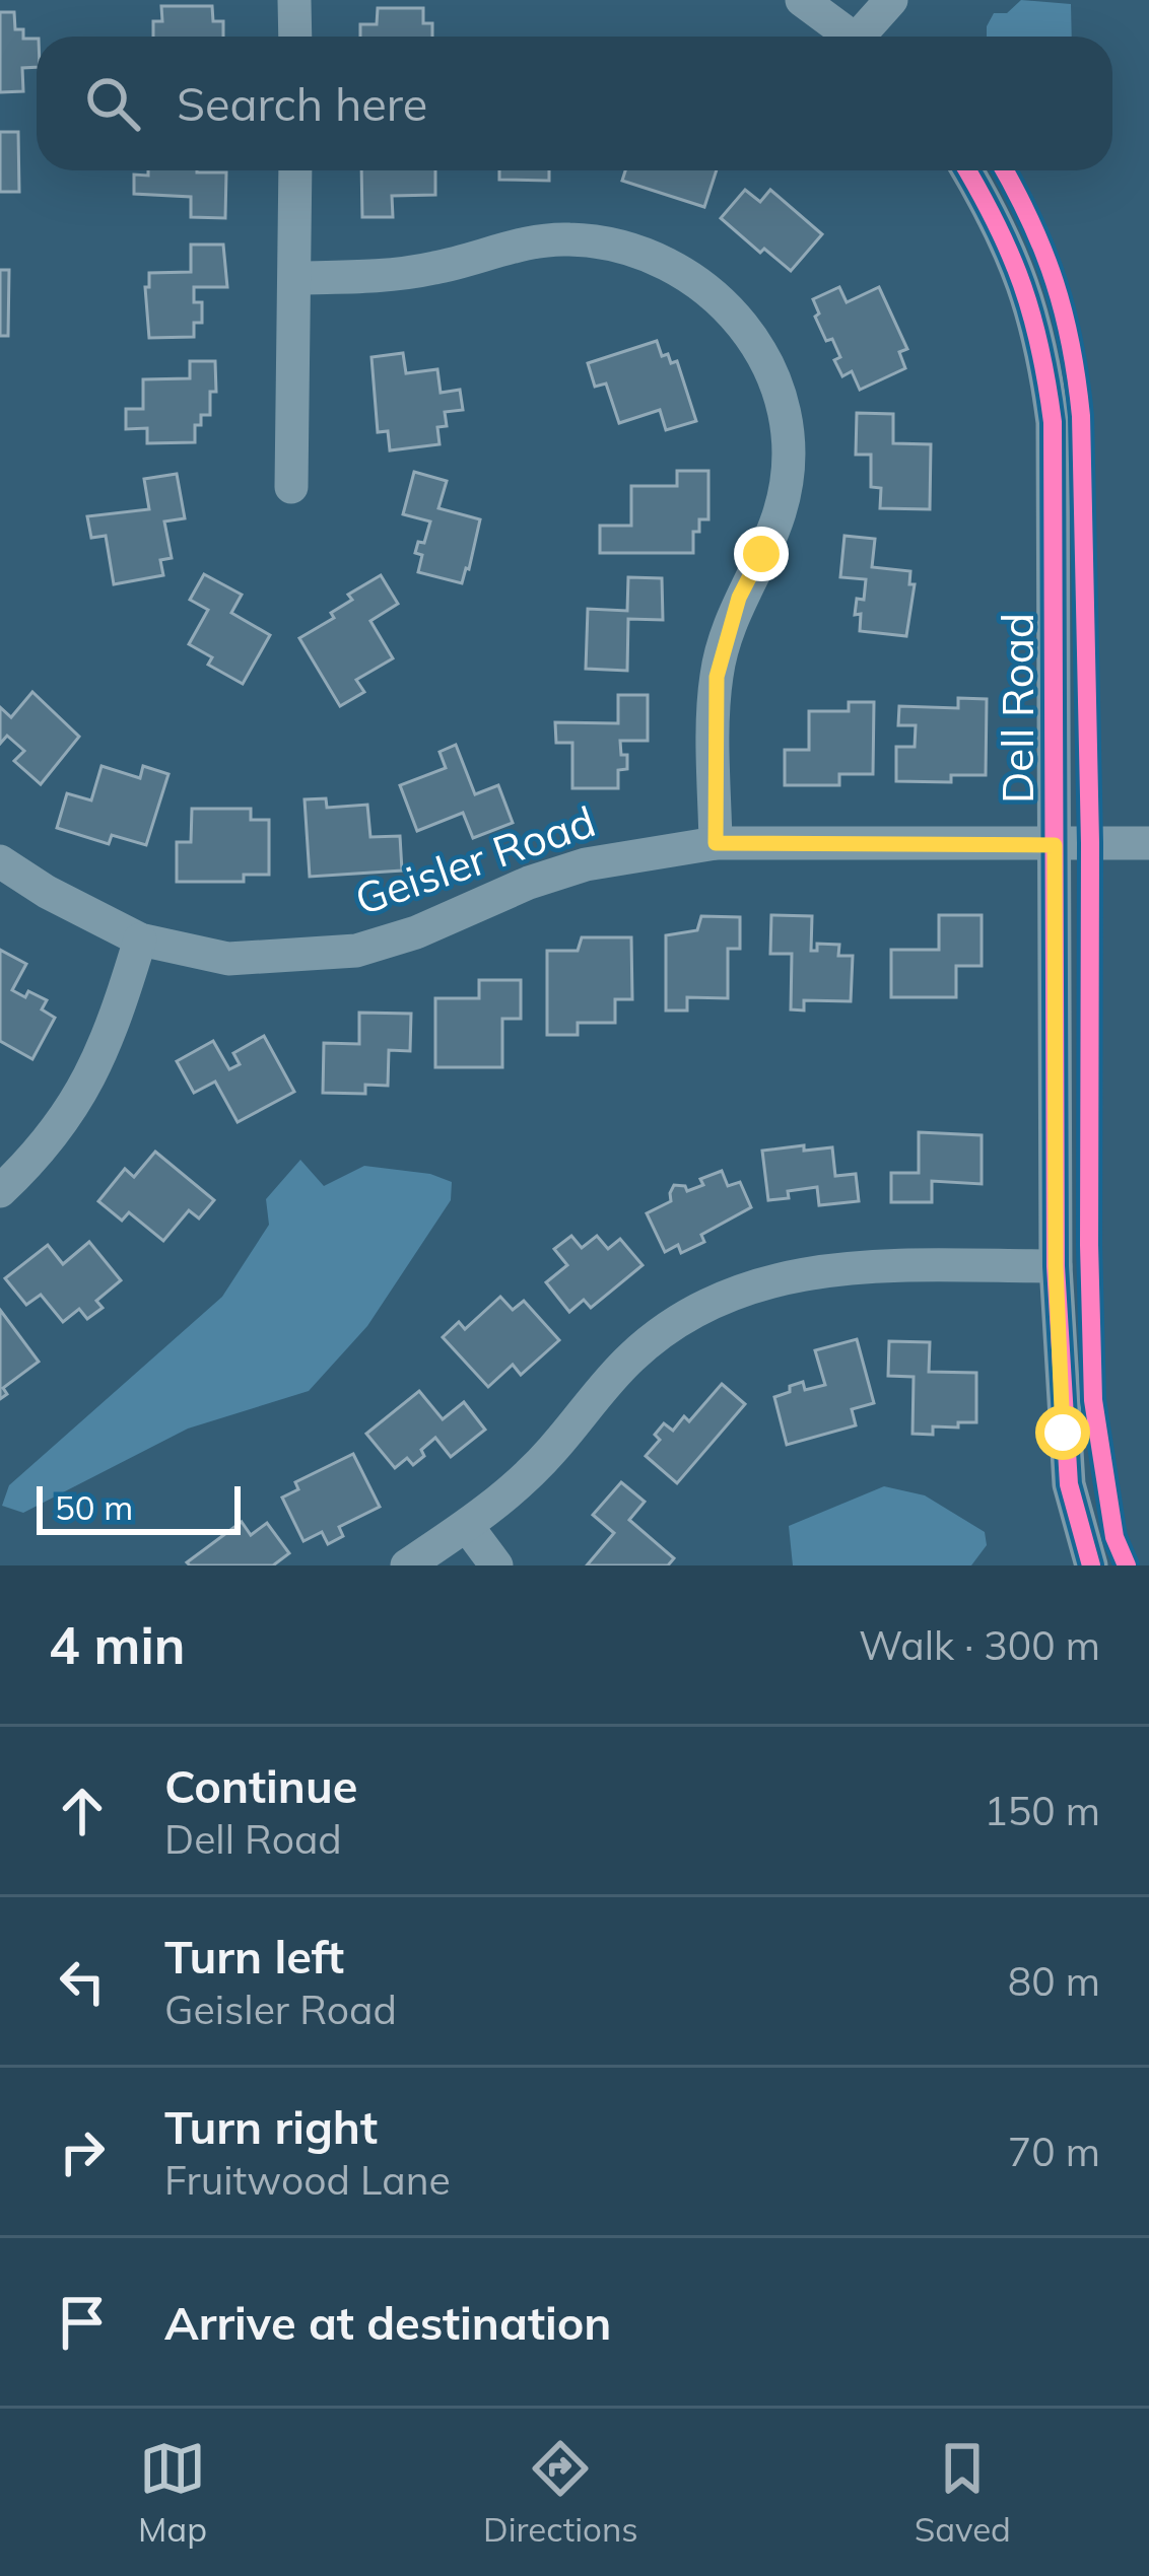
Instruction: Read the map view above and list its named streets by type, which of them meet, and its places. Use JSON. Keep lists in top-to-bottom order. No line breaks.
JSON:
{"streets":{"street":["Dell Road","Geisler Road"]},"crossings":[["Dell Road","Geisler Road"]],"scale_bar":"50 m","page":{"search":"Search here","scale":"50 m","heading":["4 min","Walk · 300 m"],"list":[["Continue","Dell Road","150 m"],["Turn left","Geisler Road","80 m"],["Turn right","Fruitwood Lane","70 m"],"Arrive at destination"],"nav":["Map","Directions","Saved"]}}
